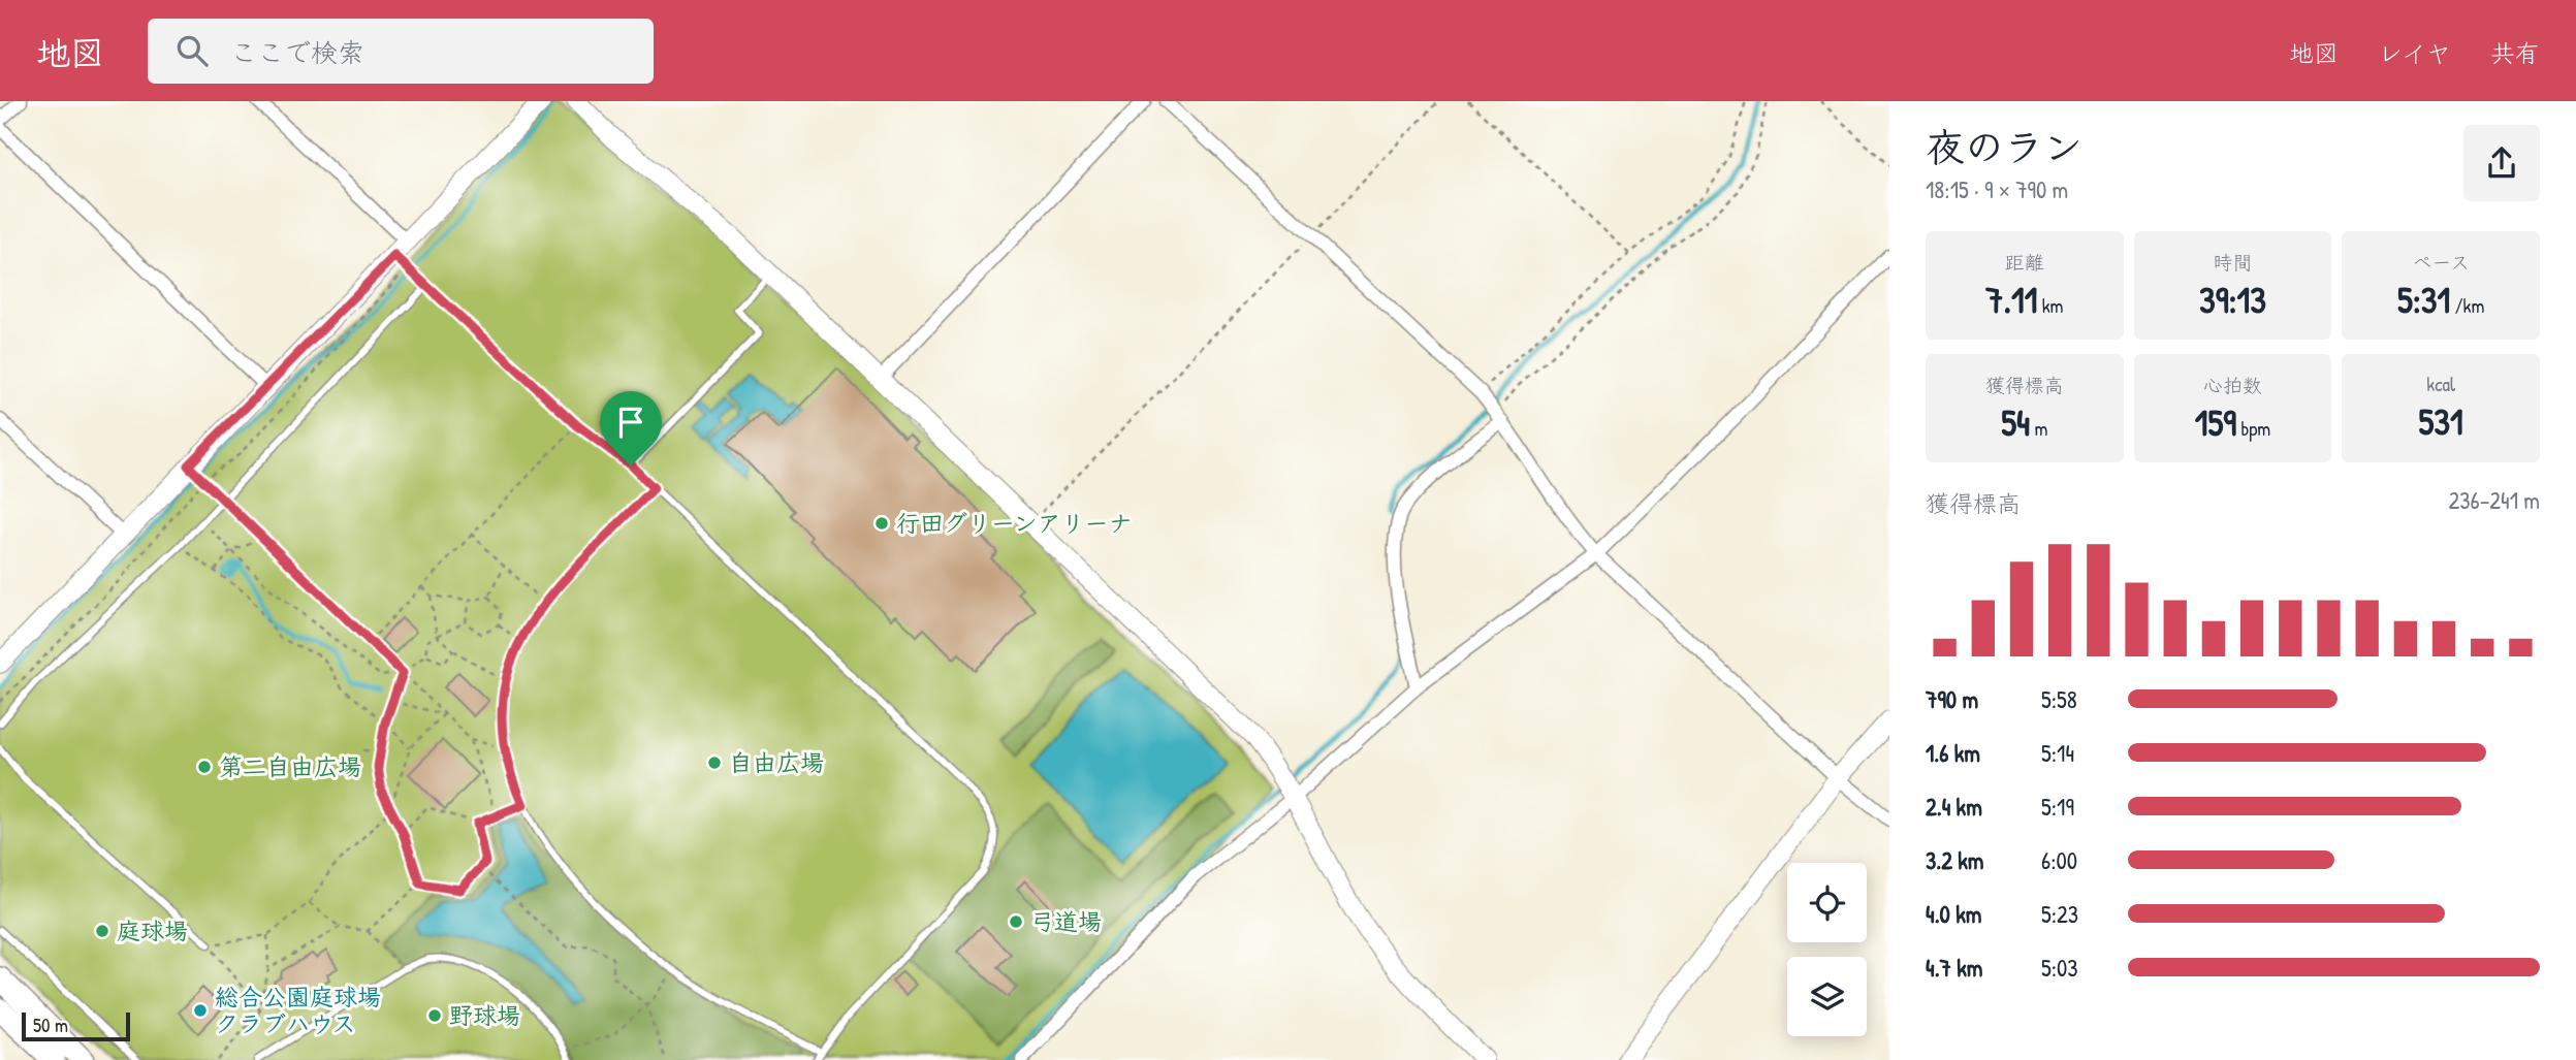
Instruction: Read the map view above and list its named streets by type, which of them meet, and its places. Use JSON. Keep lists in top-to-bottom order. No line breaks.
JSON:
{"places":["行田グリーンアリーナ","自由広場","第二自由広場","弓道場","庭球場","総合公園庭球場 クラブハウス","野球場"],"scale_bar":"50 m","page":{"header":"地図","search":"ここで検索","nav":["地図","レイヤ","共有"],"heading":["夜のラン","18:15 · 9 × 790 m"],"stats":[["距離","7.11 km"],["時間","39:13"],["ペース","5:31 /km"],["獲得標高","54 m"],["心拍数","159 bpm"],["kcal","531"]],"chart":["獲得標高","236–241 m"],"list":[{"name":"790 m","note":"5:58"},{"name":"1.6 km","note":"5:14"},{"name":"2.4 km","note":"5:19"},{"name":"3.2 km","note":"6:00"},{"name":"4.0 km","note":"5:23"},{"name":"4.7 km","note":"5:03"}],"scale":"50 m"}}
